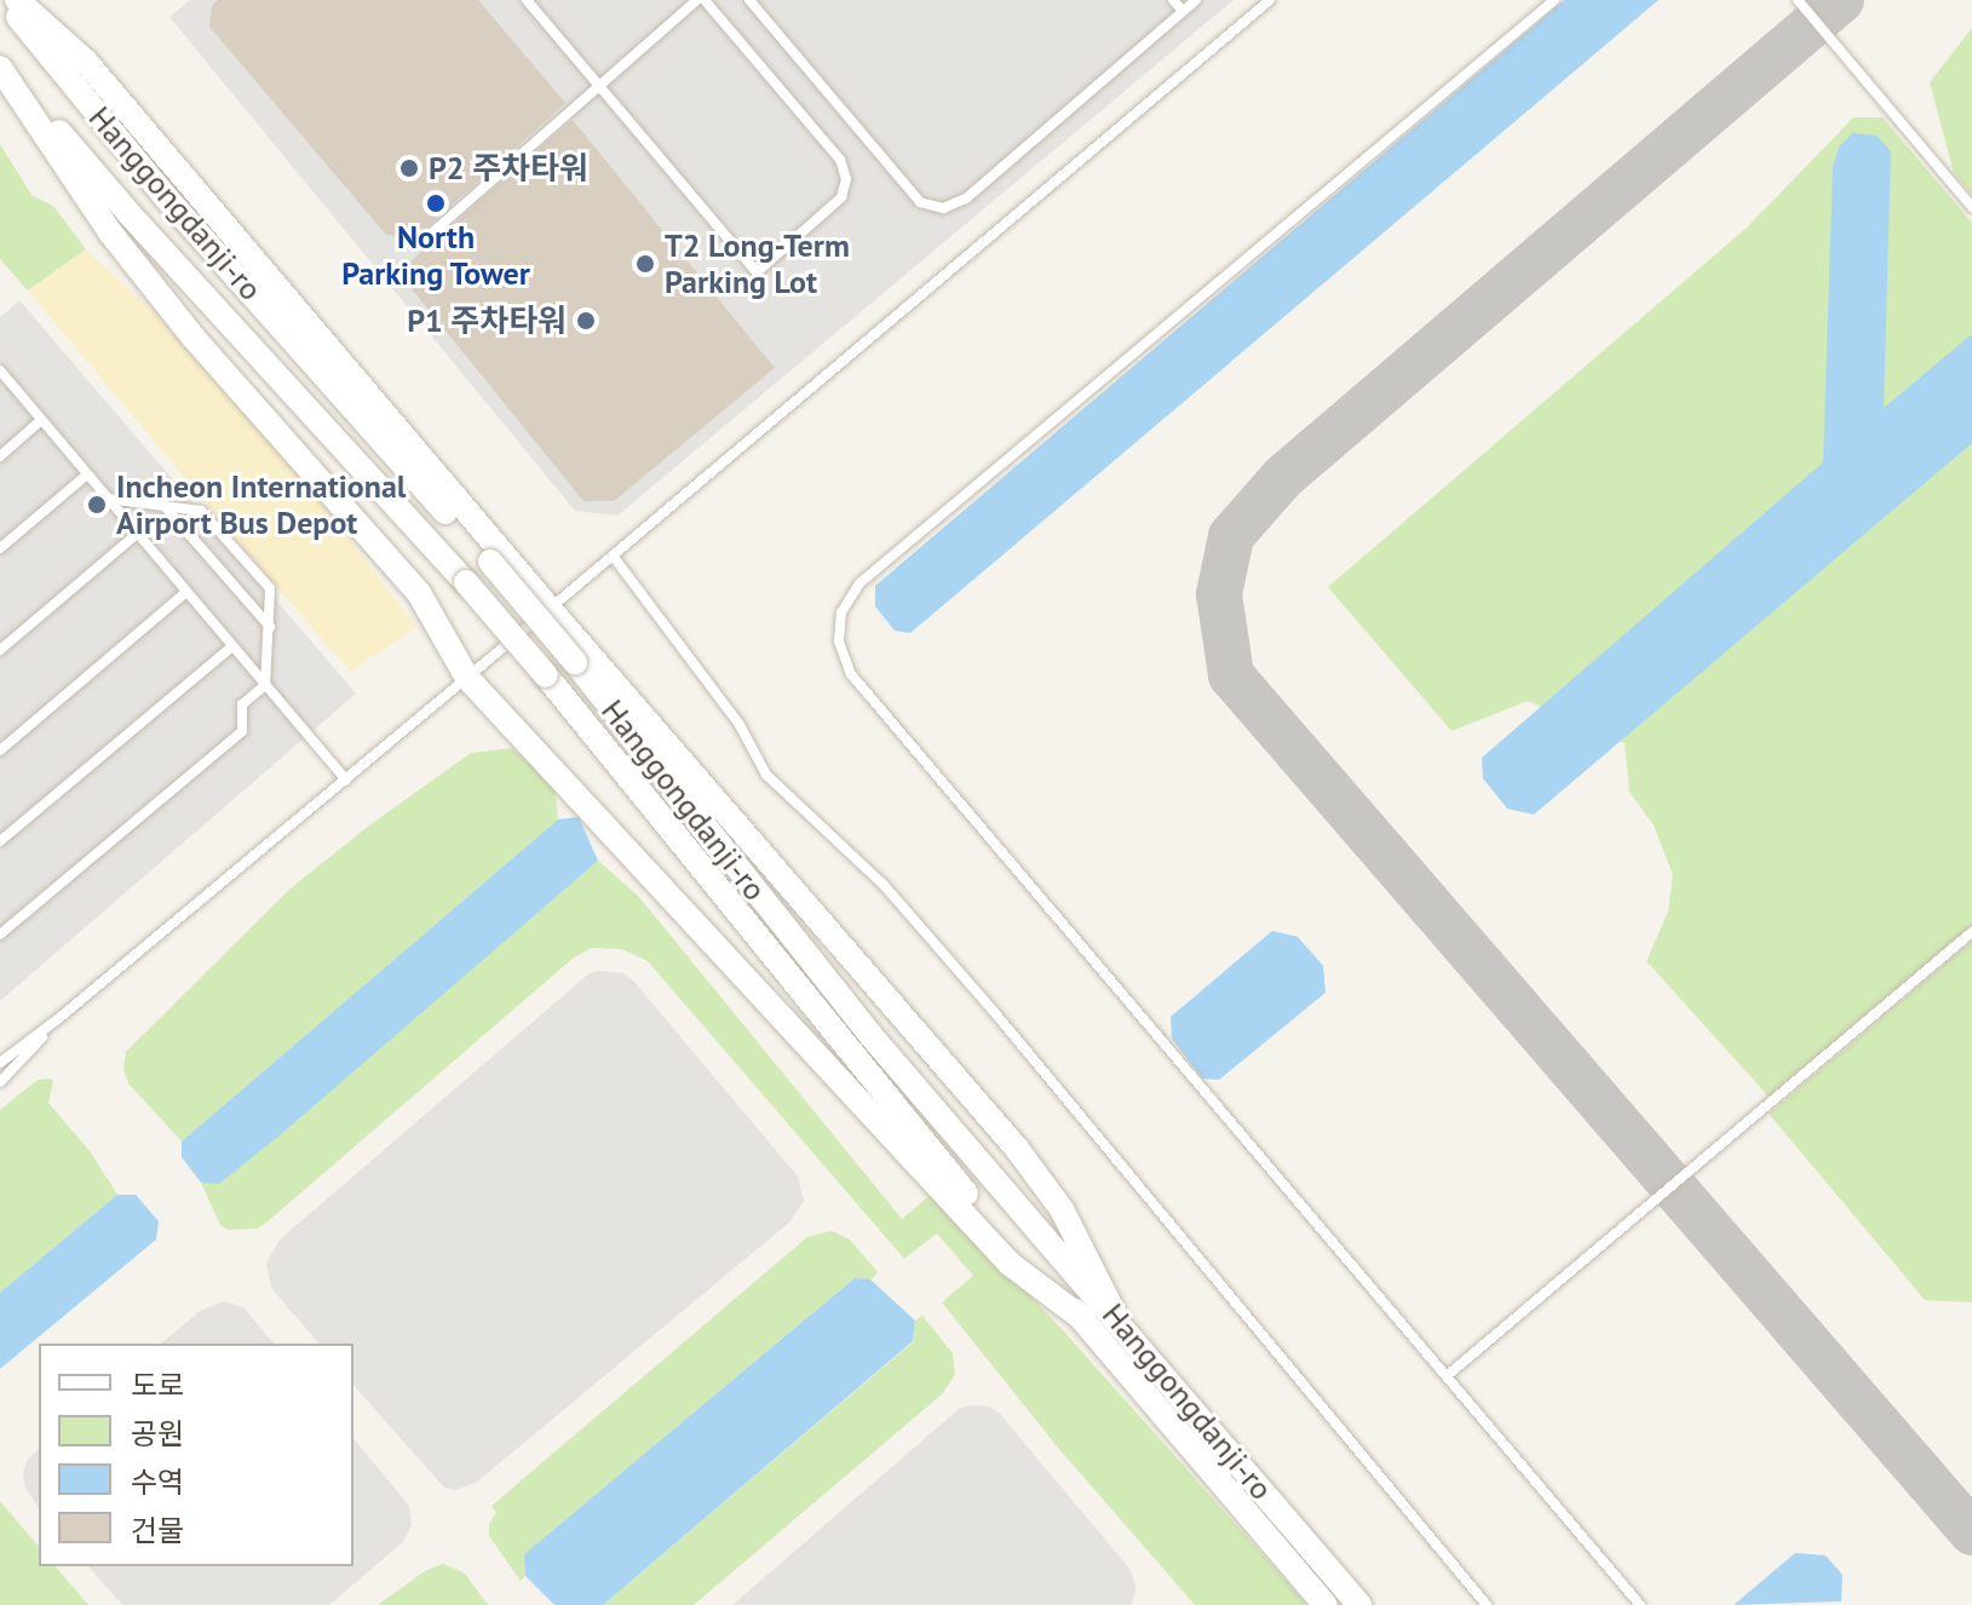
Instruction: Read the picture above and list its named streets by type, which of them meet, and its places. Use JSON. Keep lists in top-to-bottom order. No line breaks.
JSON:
{"streets":{"street":["Hanggongdanji-ro"]},"places":["P2 주차타워","North Parking Tower","T2 Long-Term Parking Lot","P1 주차타워","Incheon International Airport Bus Depot"],"legend":["도로","공원","수역","건물"]}
